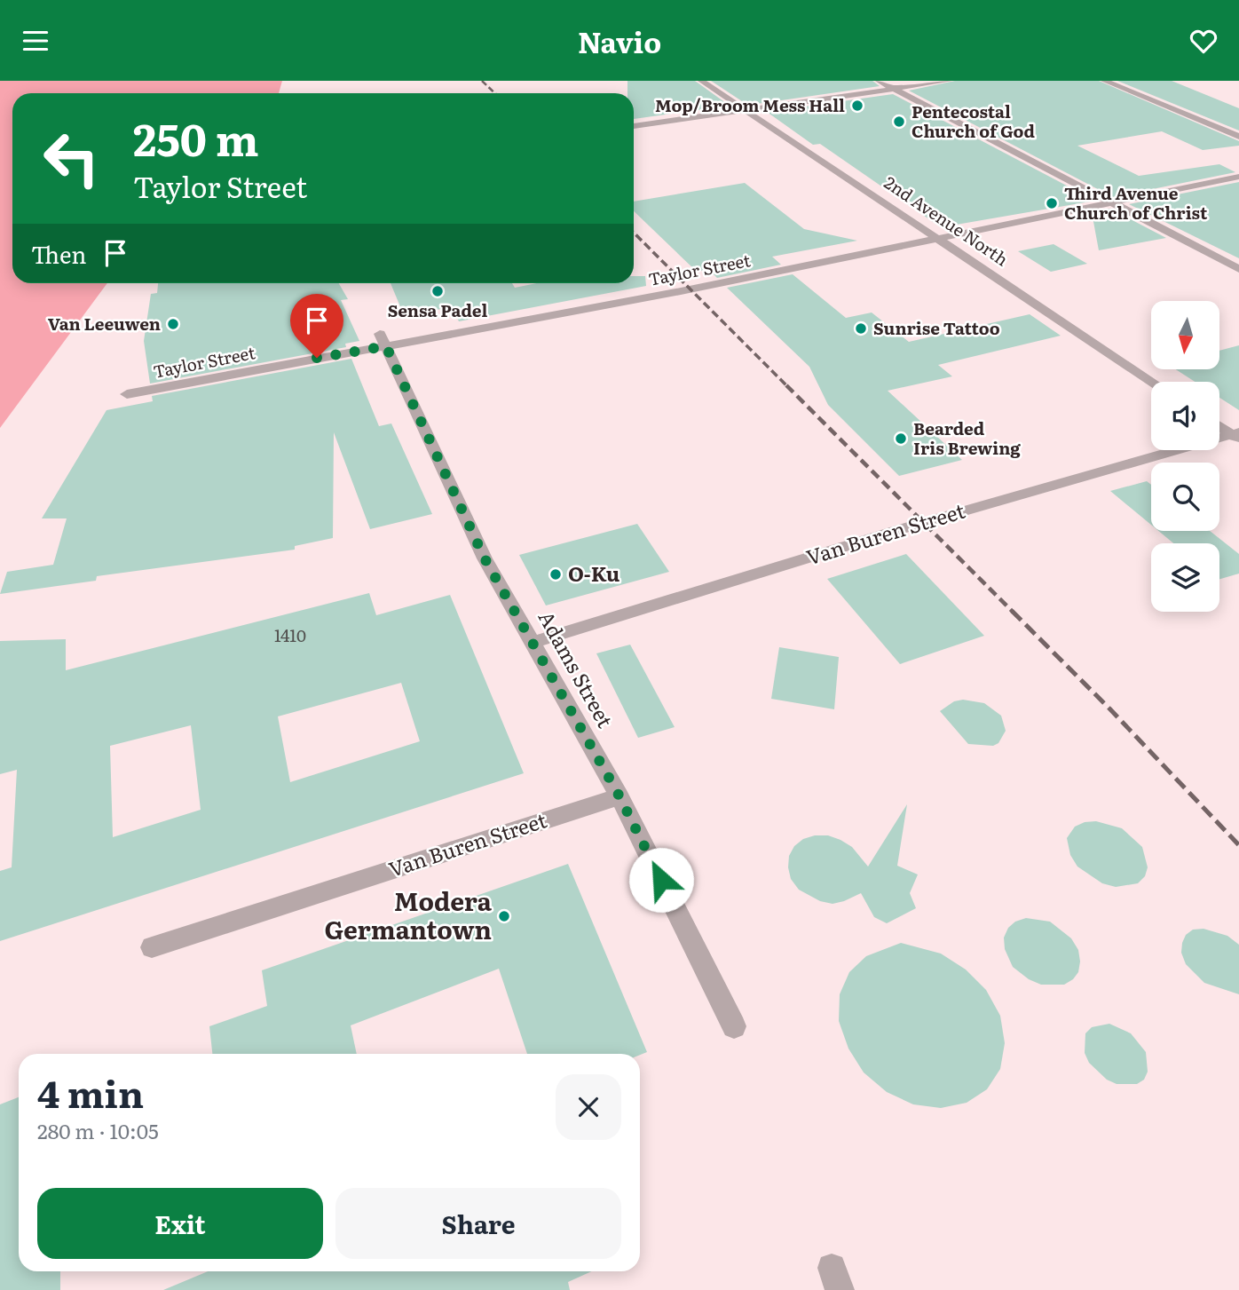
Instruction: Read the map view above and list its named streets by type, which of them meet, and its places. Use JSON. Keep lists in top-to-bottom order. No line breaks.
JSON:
{"streets":{"street":["2nd Avenue North","Taylor Street","Van Buren Street","Adams Street"]},"crossings":[["2nd Avenue North","Taylor Street"],["Taylor Street","Adams Street"],["Van Buren Street","Adams Street"]],"places":["Mop/Broom Mess Hall","Pentecostal Church of God","Third Avenue Church of Christ","Sensa Padel","Van Leeuwen","Sunrise Tattoo","Bearded Iris Brewing","O-Ku","Modera Germantown"],"house_numbers":["1410"],"north":"bottom","page":{"header":"Navio","turn":["250 m","Taylor Street"],"then":"Then","heading":["4 min","280 m · 10:05"],"buttons":["Exit","Share"]}}
